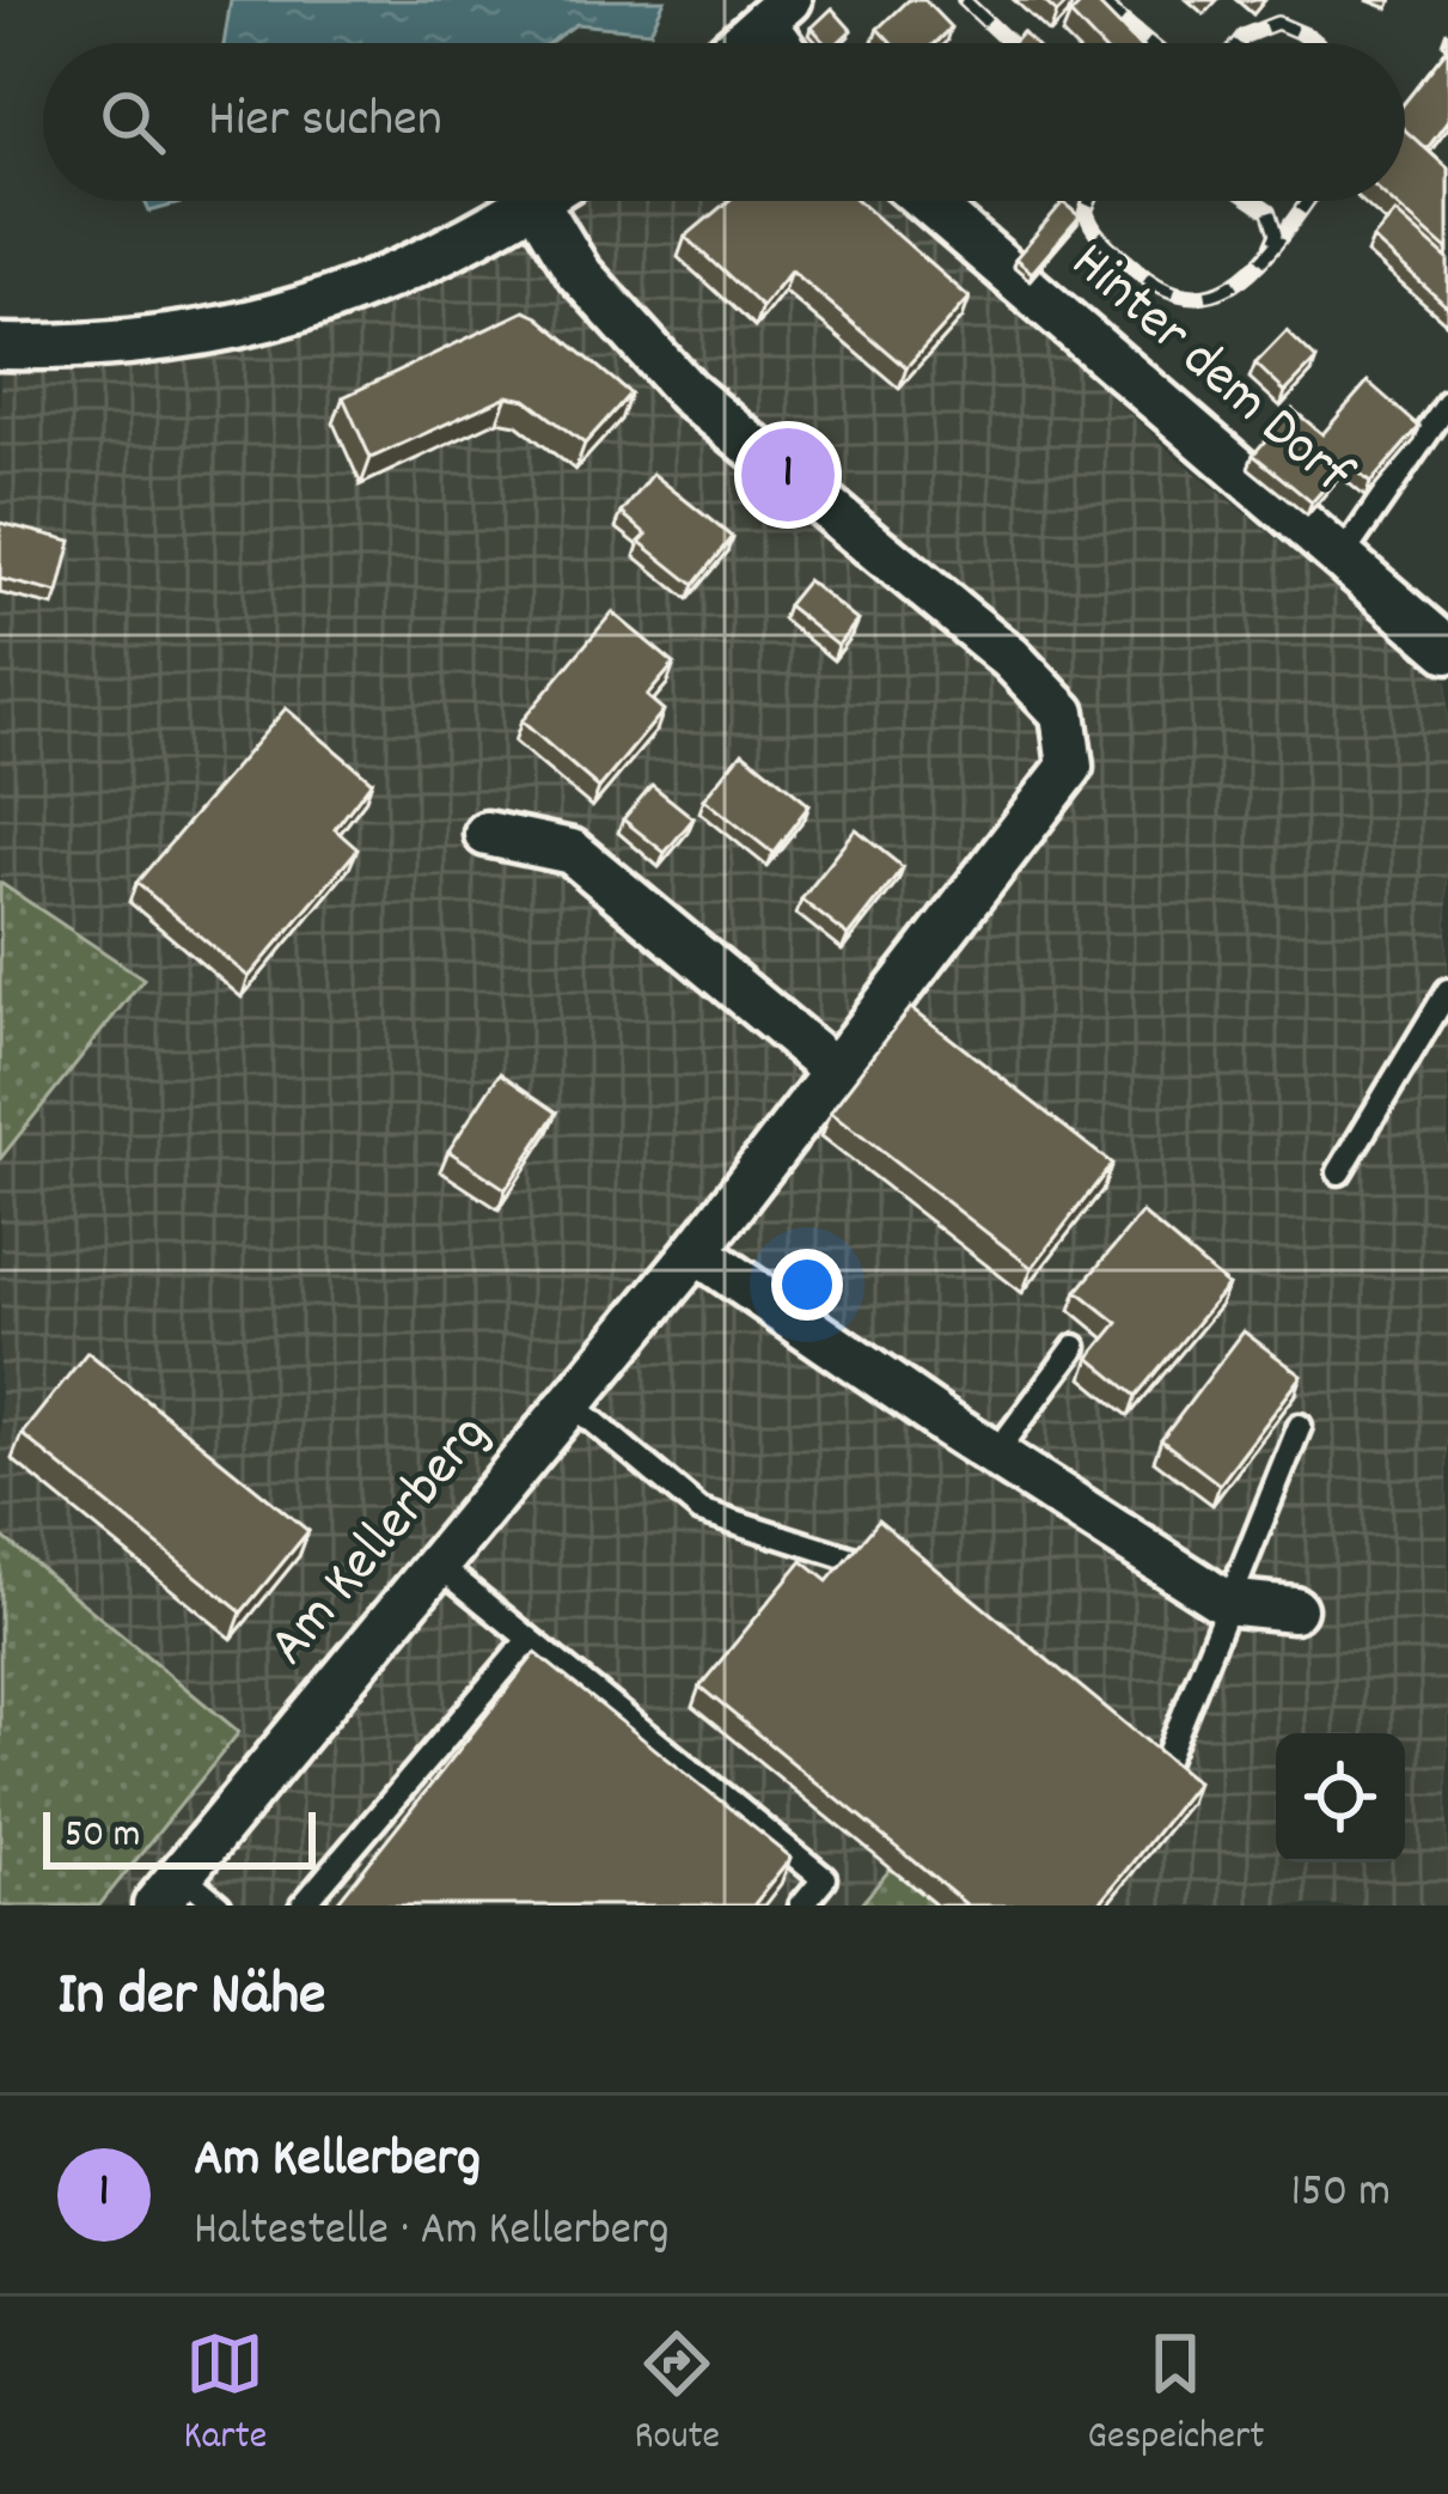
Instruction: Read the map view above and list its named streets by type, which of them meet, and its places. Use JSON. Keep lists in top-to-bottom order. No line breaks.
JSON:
{"streets":{"street":["Hinter dem Dorf","Am Kellerberg"]},"scale_bar":"50 m","page":{"search":"Hier suchen","pins":"1","scale":"50 m","heading":"In der Nähe","list":[{"mark":"1","name":"Am Kellerberg","note":"Haltestelle · Am Kellerberg","value":"150 m"}],"nav":["Karte","Route","Gespeichert"]}}
